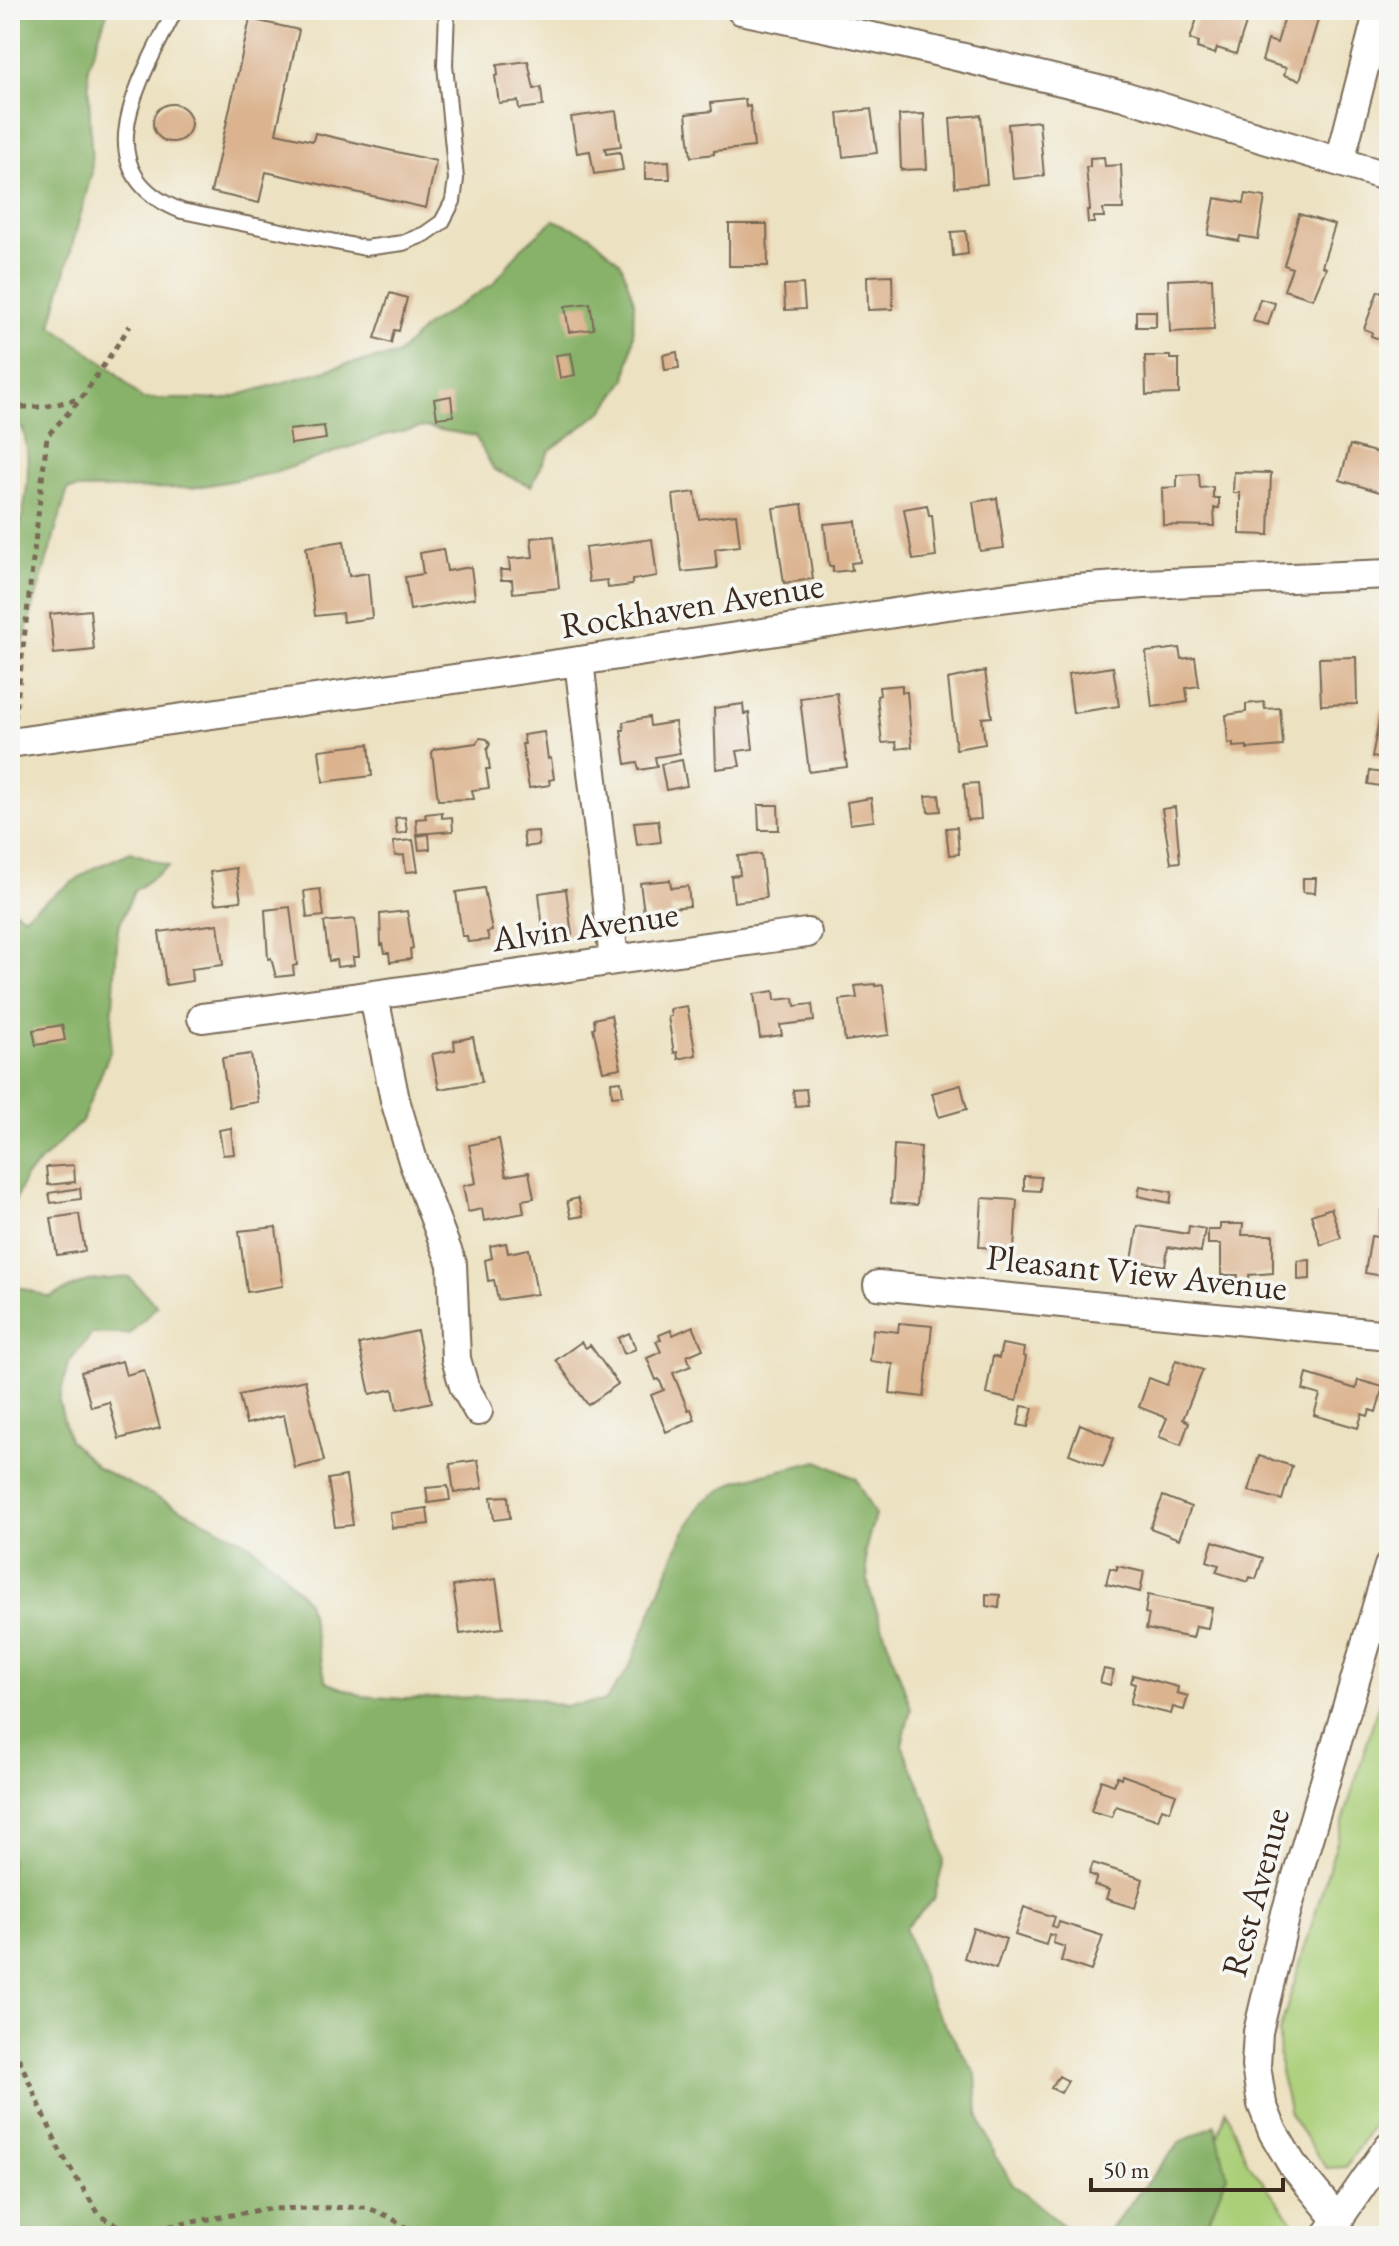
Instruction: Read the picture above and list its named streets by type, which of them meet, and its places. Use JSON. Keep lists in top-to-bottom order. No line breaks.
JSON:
{"streets":{"street":["Rockhaven Avenue","Alvin Avenue","Pleasant View Avenue","Rest Avenue"]},"scale_bar":"50 m"}
